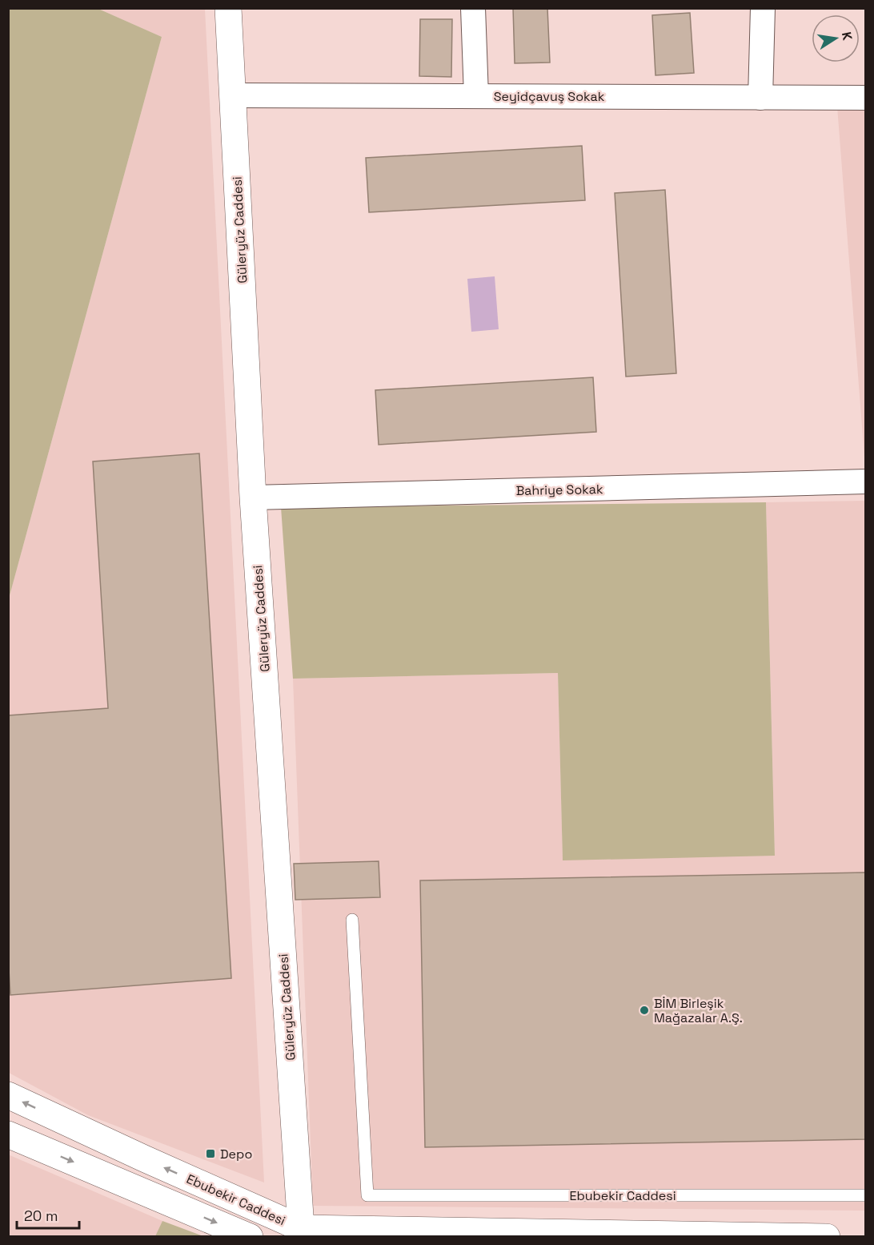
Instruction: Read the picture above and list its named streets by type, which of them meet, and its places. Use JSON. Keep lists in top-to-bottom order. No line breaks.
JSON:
{"streets":{"street":["Seyidçavuş Sokak","Güleryüz Caddesi","Bahriye Sokak","Ebubekir Caddesi"]},"crossings":[["Seyidçavuş Sokak","Güleryüz Caddesi"],["Güleryüz Caddesi","Bahriye Sokak"],["Güleryüz Caddesi","Ebubekir Caddesi"]],"places":{"other":["BİM Birleşik Mağazalar A.Ş."],"transit":["Depo"]},"scale_bar":"20 m","north":"right"}
